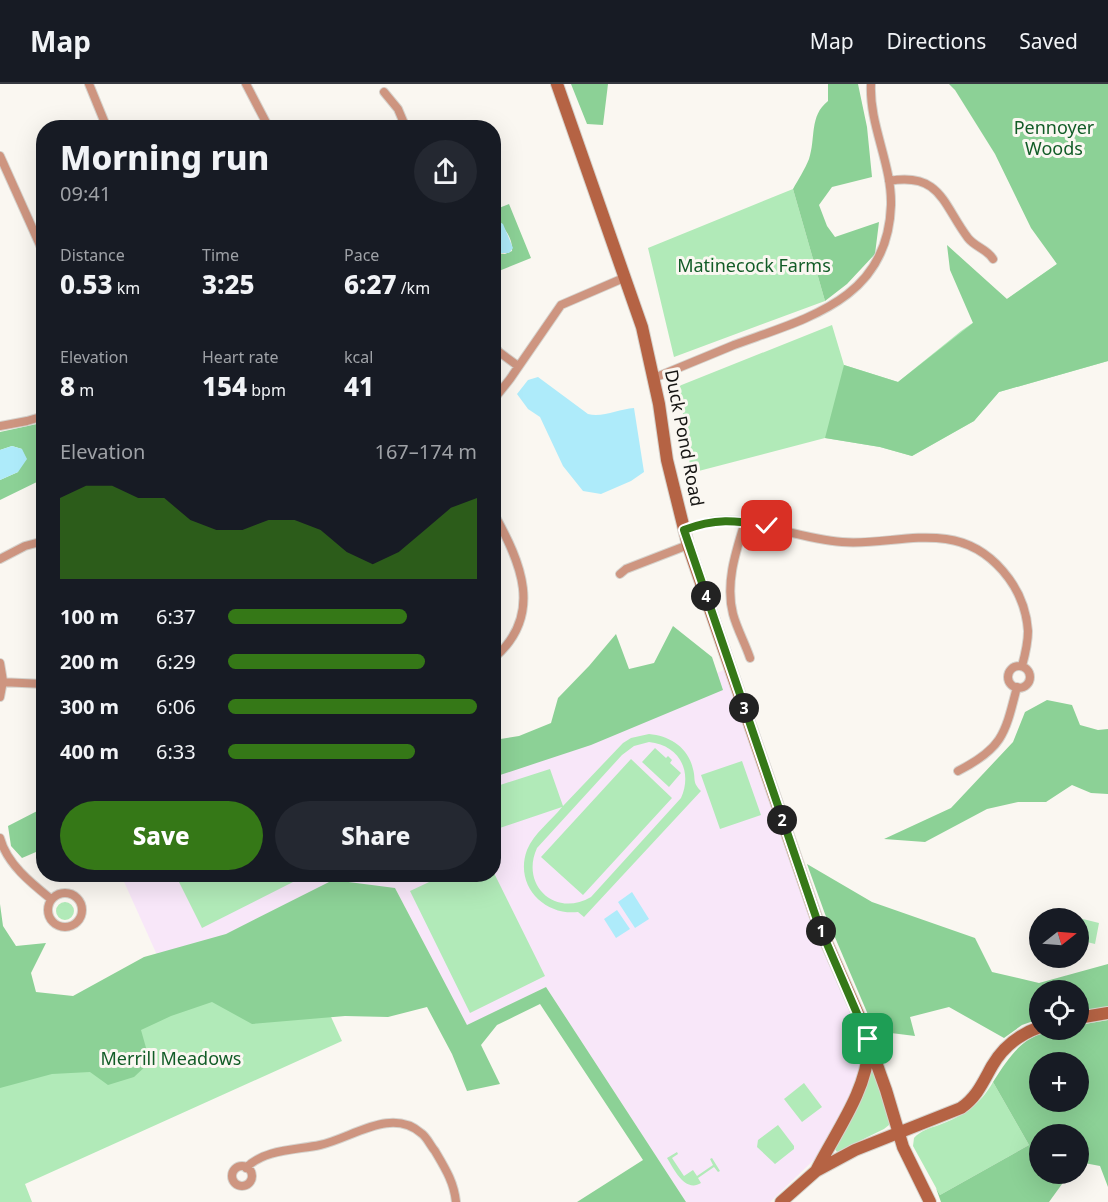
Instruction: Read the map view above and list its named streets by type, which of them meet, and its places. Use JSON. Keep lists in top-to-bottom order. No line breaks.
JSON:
{"streets":{"street":["Duck Pond Road"]},"parks":["Pennoyer Woods","Matinecock Farms","Merrill Meadows"],"north":"right","page":{"header":"Map","nav":["Map","Directions","Saved"],"heading":["Morning run","09:41"],"stats":[["Distance","0.53 km"],["Time","3:25"],["Pace","6:27 /km"],["Elevation","8 m"],["Heart rate","154 bpm"],["kcal","41"]],"chart":["Elevation","167–174 m"],"pins":["4","3","2","1"],"list":[{"name":"100 m","note":"6:37"},{"name":"200 m","note":"6:29"},{"name":"300 m","note":"6:06"},{"name":"400 m","note":"6:33"}],"buttons":["Save","Share"],"map_buttons":["+","−"]}}
